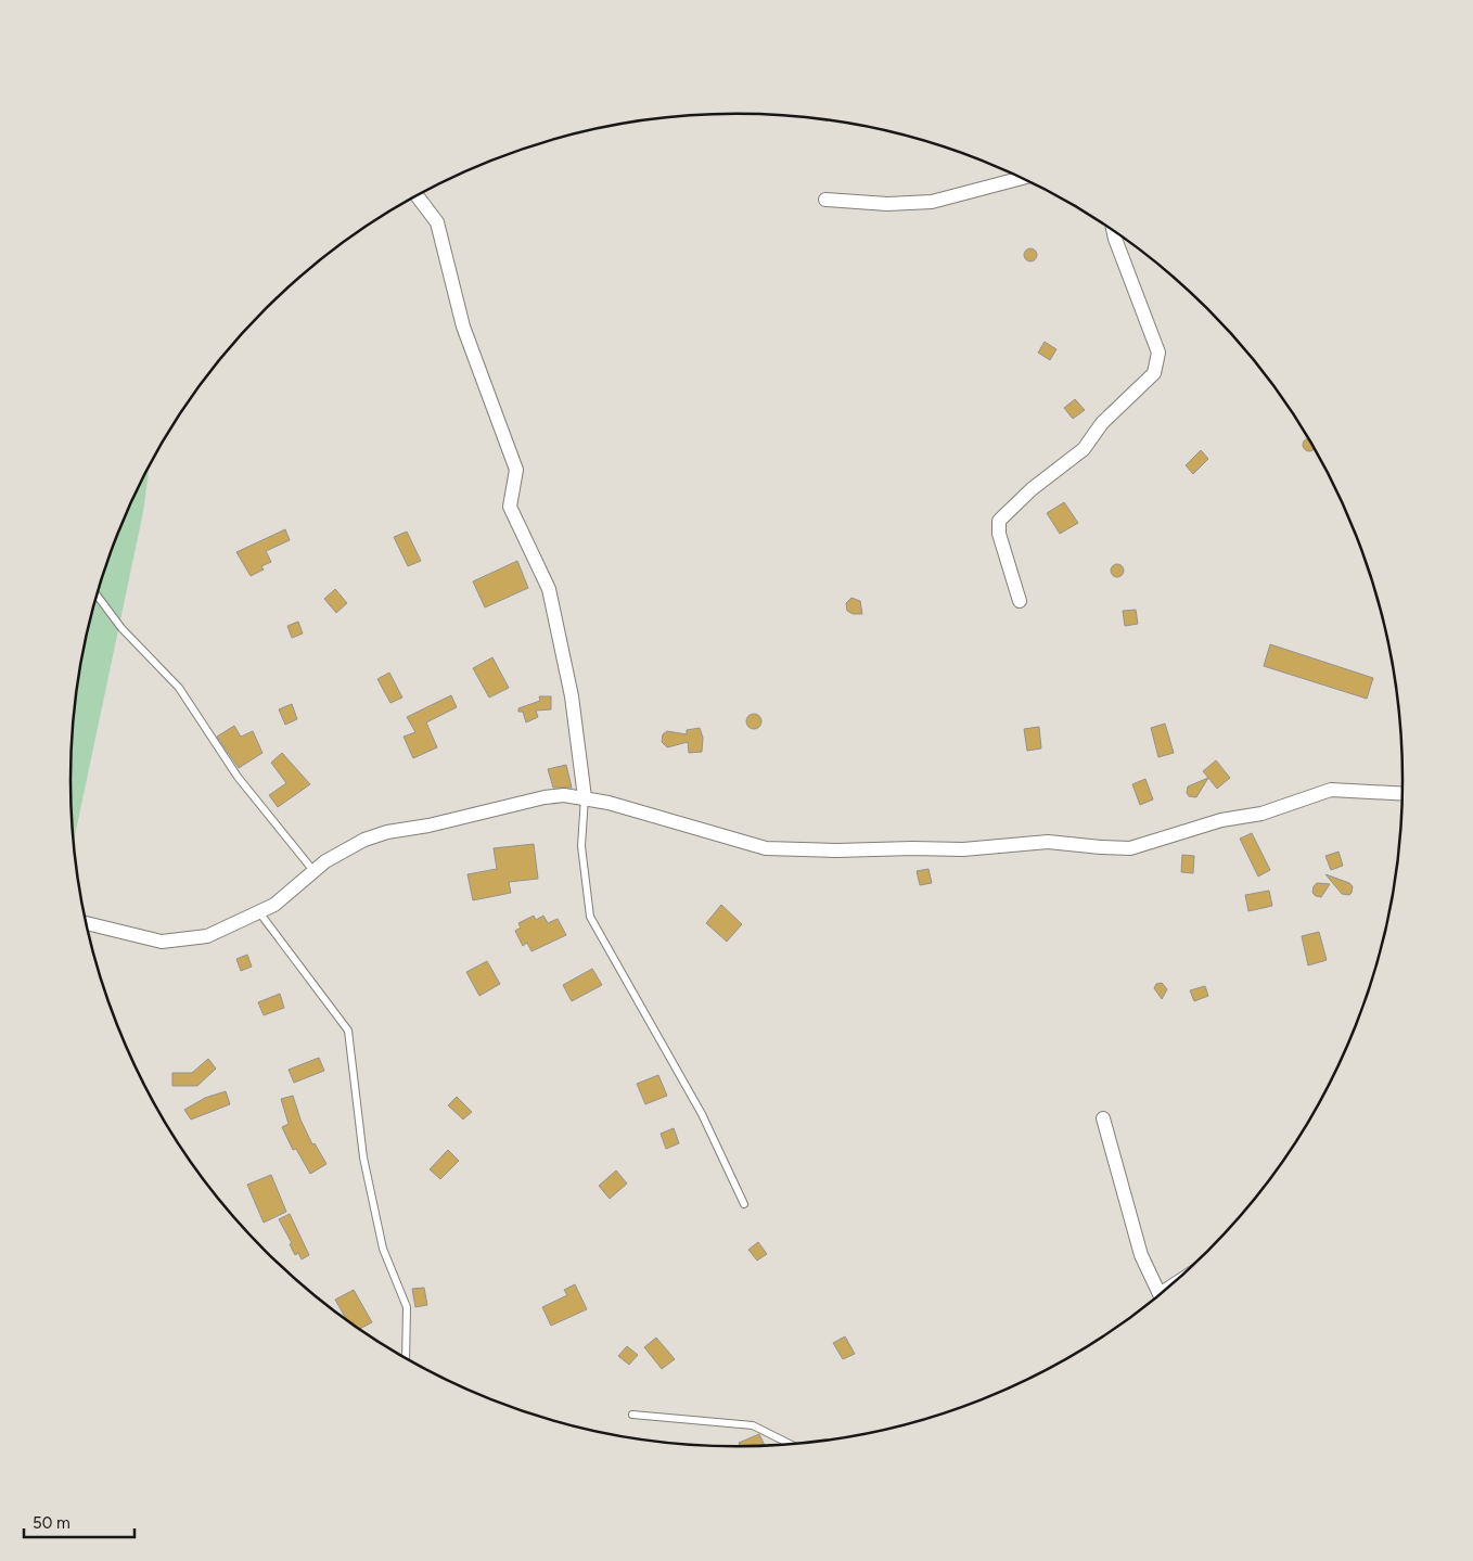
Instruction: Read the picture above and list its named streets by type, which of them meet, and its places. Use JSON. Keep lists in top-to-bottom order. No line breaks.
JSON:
{"scale_bar":"50 m"}
